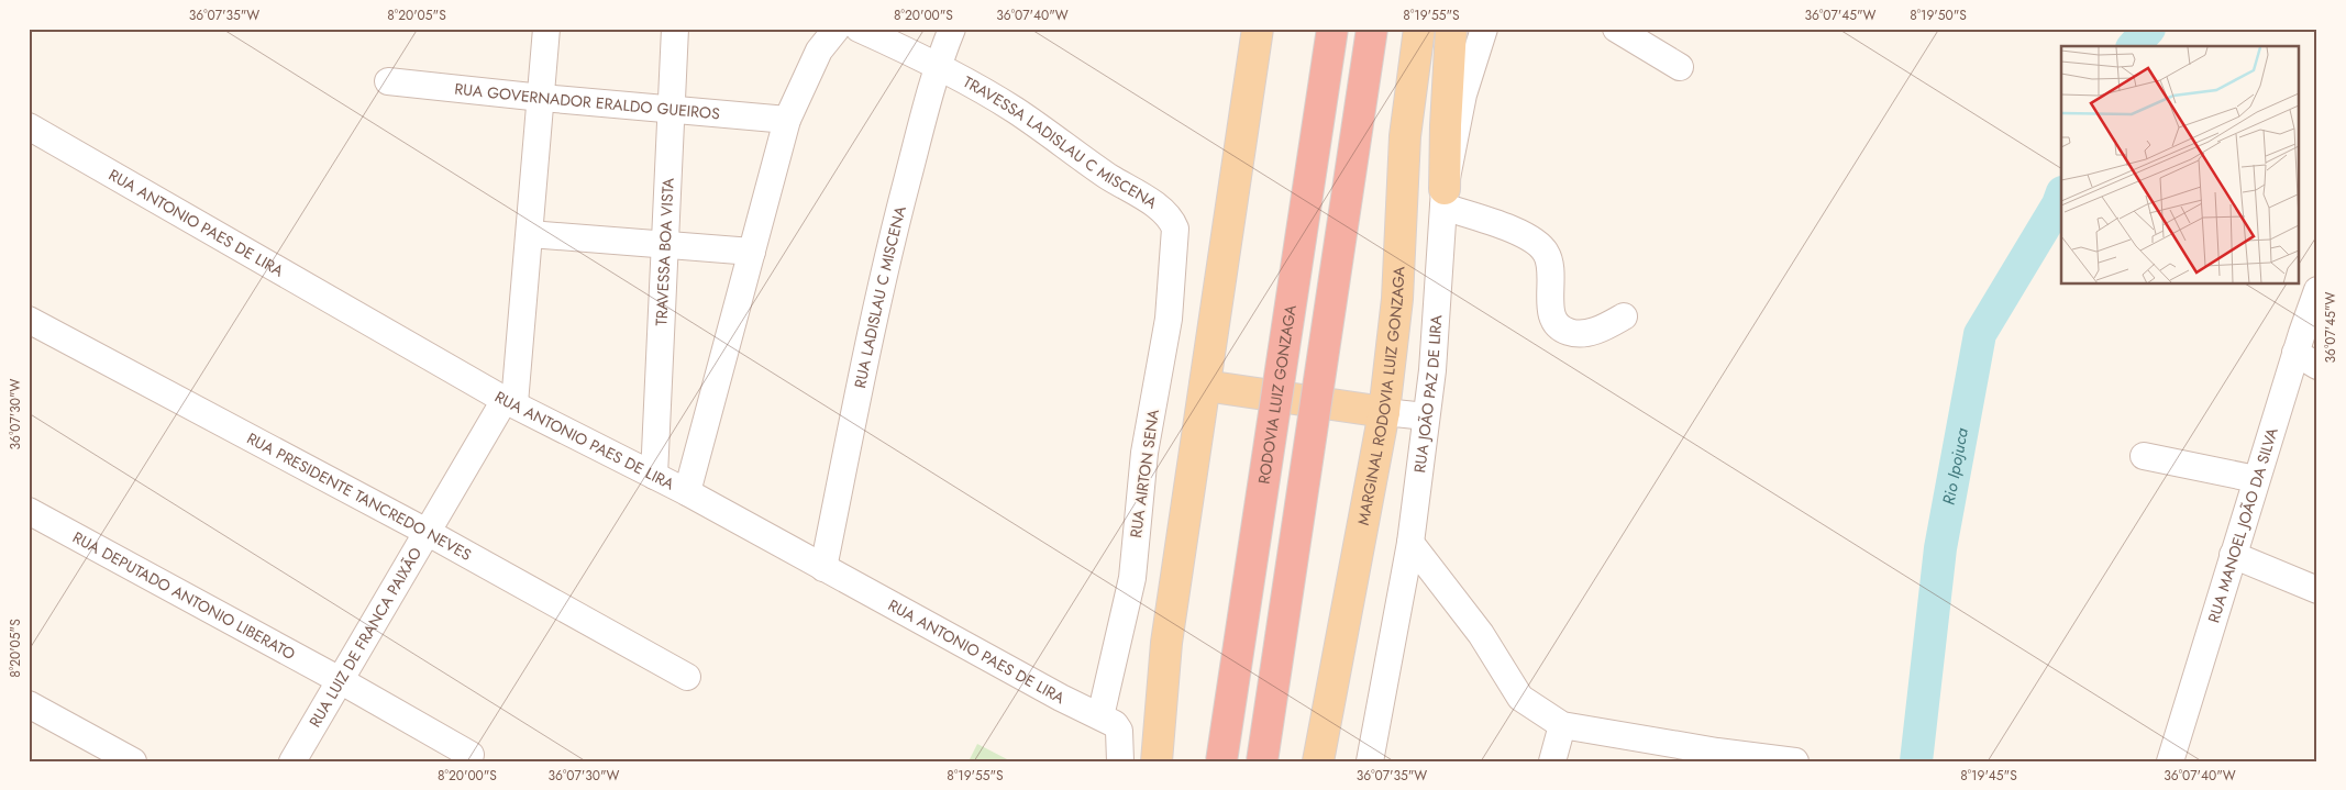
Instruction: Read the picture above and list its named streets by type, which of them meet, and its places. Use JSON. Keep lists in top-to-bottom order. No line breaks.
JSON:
{"streets":{"highway":["RODOVIA LUIZ GONZAGA"],"main road":["MARGINAL RODOVIA LUIZ GONZAGA"],"street":["RUA GOVERNADOR ERALDO GUEIROS","TRAVESSA LADISLAU C MISCENA","RUA ANTONIO PAES DE LIRA","TRAVESSA BOA VISTA","RUA LADISLAU C MISCENA","RUA JOÃO PAZ DE LIRA","RUA AIRTON SENA","RUA PRESIDENTE TANCREDO NEVES","RUA MANOEL JOÃO DA SILVA","RUA DEPUTADO ANTONIO LIBERATO","RUA LUIZ DE FRANCA PAIXÃO"]},"crossings":[["RUA GOVERNADOR ERALDO GUEIROS","TRAVESSA BOA VISTA"],["RUA GOVERNADOR ERALDO GUEIROS","RUA LUIZ DE FRANCA PAIXÃO"],["TRAVESSA LADISLAU C MISCENA","RUA LADISLAU C MISCENA"],["TRAVESSA LADISLAU C MISCENA","RUA AIRTON SENA"],["RUA ANTONIO PAES DE LIRA","TRAVESSA BOA VISTA"],["RUA ANTONIO PAES DE LIRA","RUA LADISLAU C MISCENA"],["RUA ANTONIO PAES DE LIRA","RUA AIRTON SENA"],["RUA ANTONIO PAES DE LIRA","RUA LUIZ DE FRANCA PAIXÃO"],["RUA PRESIDENTE TANCREDO NEVES","RUA LUIZ DE FRANCA PAIXÃO"],["RUA DEPUTADO ANTONIO LIBERATO","RUA LUIZ DE FRANCA PAIXÃO"]],"water":["Rio Ipojuca"],"coordinates":["36°07'35\"W","8°20'05\"S","8°20'00\"S","36°07'40\"W","8°19'55\"S","36°07'45\"W","8°19'50\"S","36°07'30\"W","8°19'45\"S"]}
